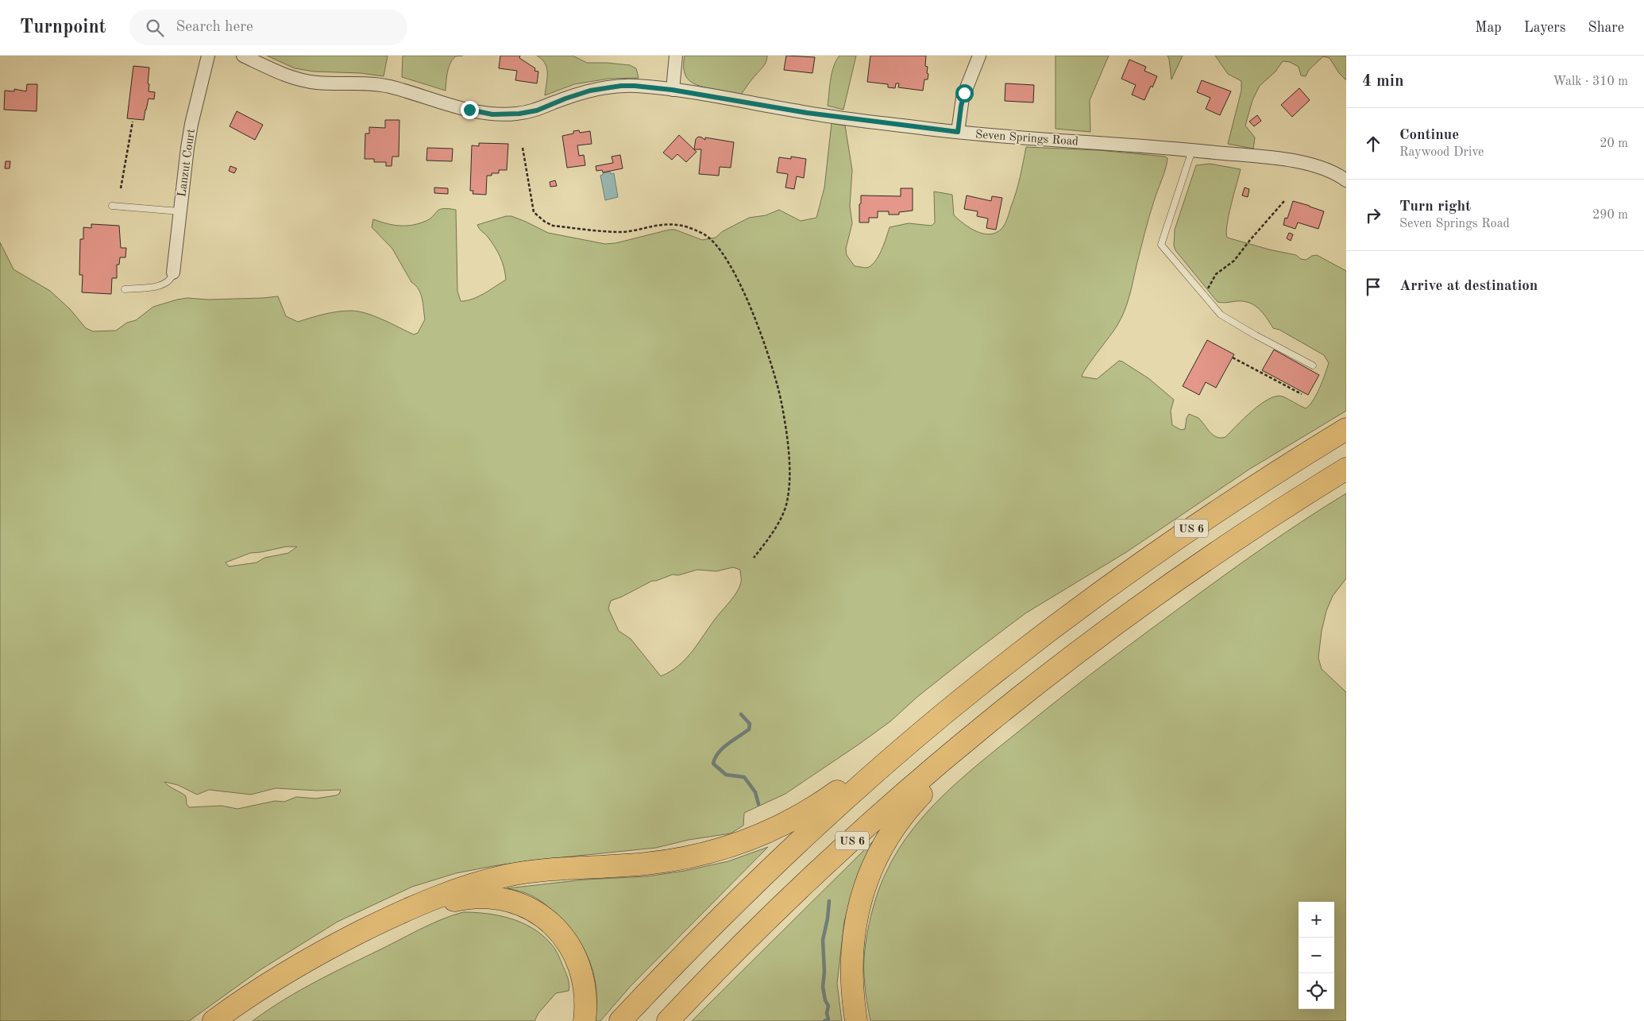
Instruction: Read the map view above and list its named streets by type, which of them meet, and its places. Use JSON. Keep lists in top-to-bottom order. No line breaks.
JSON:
{"streets":{"highway":["US 6"],"street":["Seven Springs Road","Lanzut Court"]},"page":{"header":"Turnpoint","search":"Search here","nav":["Map","Layers","Share"],"heading":["4 min","Walk · 310 m"],"list":[["Continue","Raywood Drive","20 m"],["Turn right","Seven Springs Road","290 m"],"Arrive at destination"],"map_buttons":["+","−"]}}
